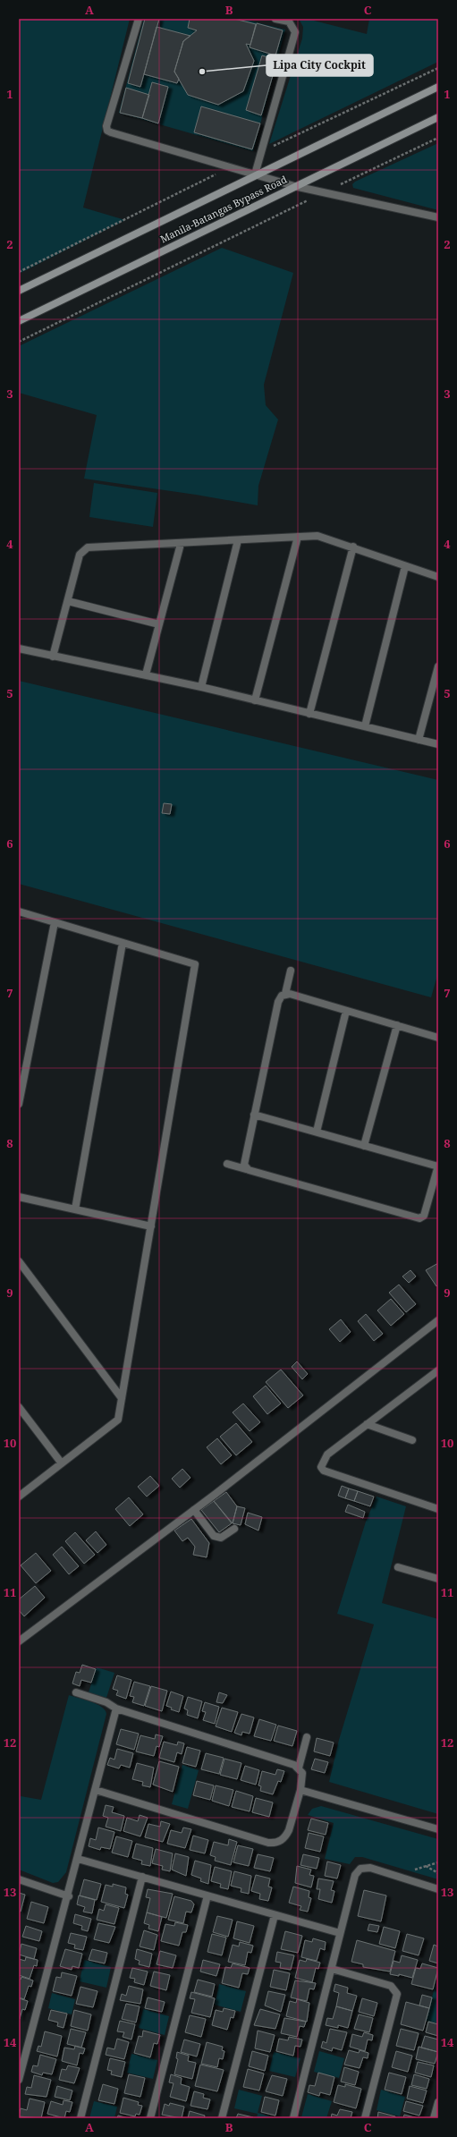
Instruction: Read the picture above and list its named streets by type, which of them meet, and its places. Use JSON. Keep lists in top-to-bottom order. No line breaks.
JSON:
{"streets":{"main road":["Manila-Batangas Bypass Road"]},"places":["Lipa City Cockpit"],"grid":{"columns":["A","B","C"],"rows":["1","2","3","4","5","6","7","8","9","10","11","12","13","14"]}}
